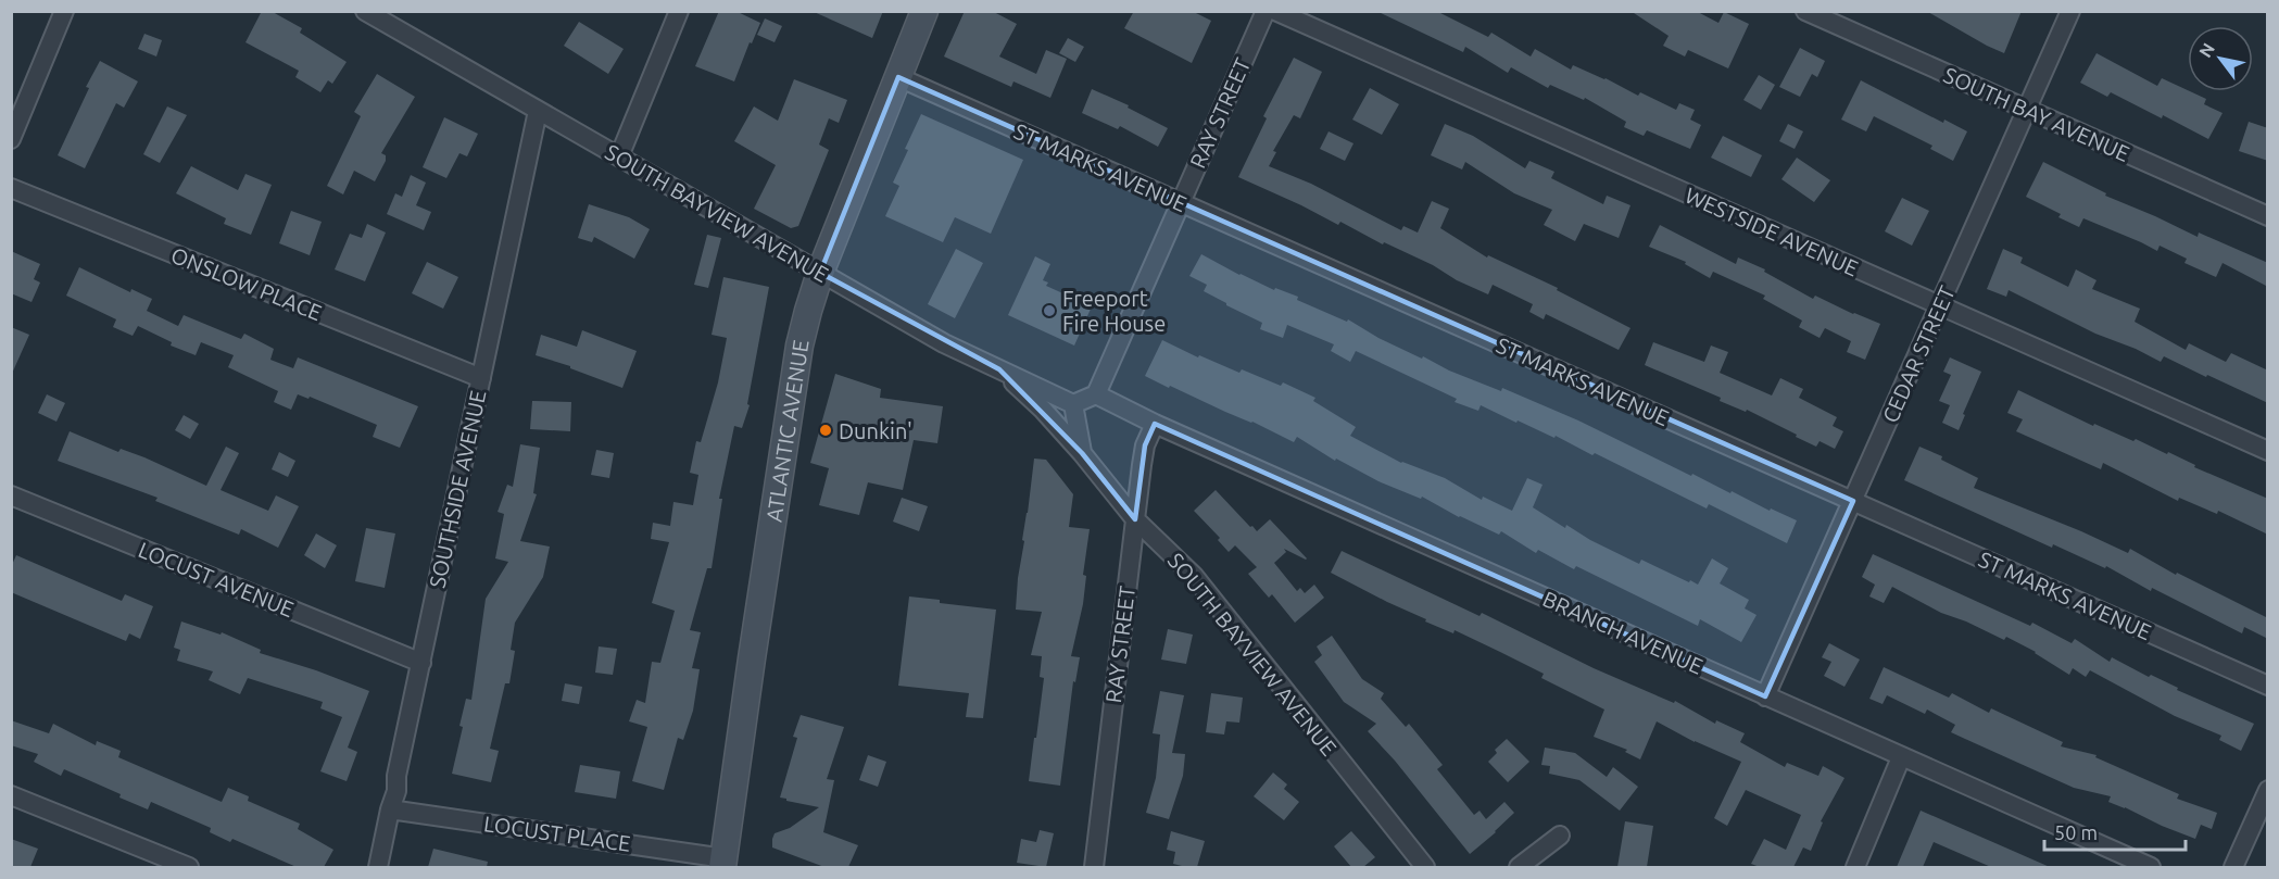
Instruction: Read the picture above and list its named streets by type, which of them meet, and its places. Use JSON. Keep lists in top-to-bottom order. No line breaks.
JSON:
{"streets":{"main road":["ATLANTIC AVENUE"],"street":["RAY STREET","SOUTH BAY AVENUE","ST MARKS AVENUE","SOUTH BAYVIEW AVENUE","WESTSIDE AVENUE","ONSLOW PLACE","CEDAR STREET","SOUTHSIDE AVENUE","LOCUST AVENUE","BRANCH AVENUE","LOCUST PLACE"]},"crossings":[["RAY STREET","ST MARKS AVENUE"],["RAY STREET","SOUTH BAYVIEW AVENUE"],["RAY STREET","BRANCH AVENUE"],["SOUTH BAY AVENUE","CEDAR STREET"],["ST MARKS AVENUE","CEDAR STREET"],["ST MARKS AVENUE","ATLANTIC AVENUE"],["SOUTH BAYVIEW AVENUE","ATLANTIC AVENUE"],["SOUTH BAYVIEW AVENUE","SOUTHSIDE AVENUE"],["WESTSIDE AVENUE","CEDAR STREET"],["ONSLOW PLACE","SOUTHSIDE AVENUE"],["CEDAR STREET","BRANCH AVENUE"],["ATLANTIC AVENUE","LOCUST PLACE"],["SOUTHSIDE AVENUE","LOCUST AVENUE"],["SOUTHSIDE AVENUE","LOCUST PLACE"]],"places":["Freeport Fire House","Dunkin'"],"scale_bar":"50 m","north":"top left"}
